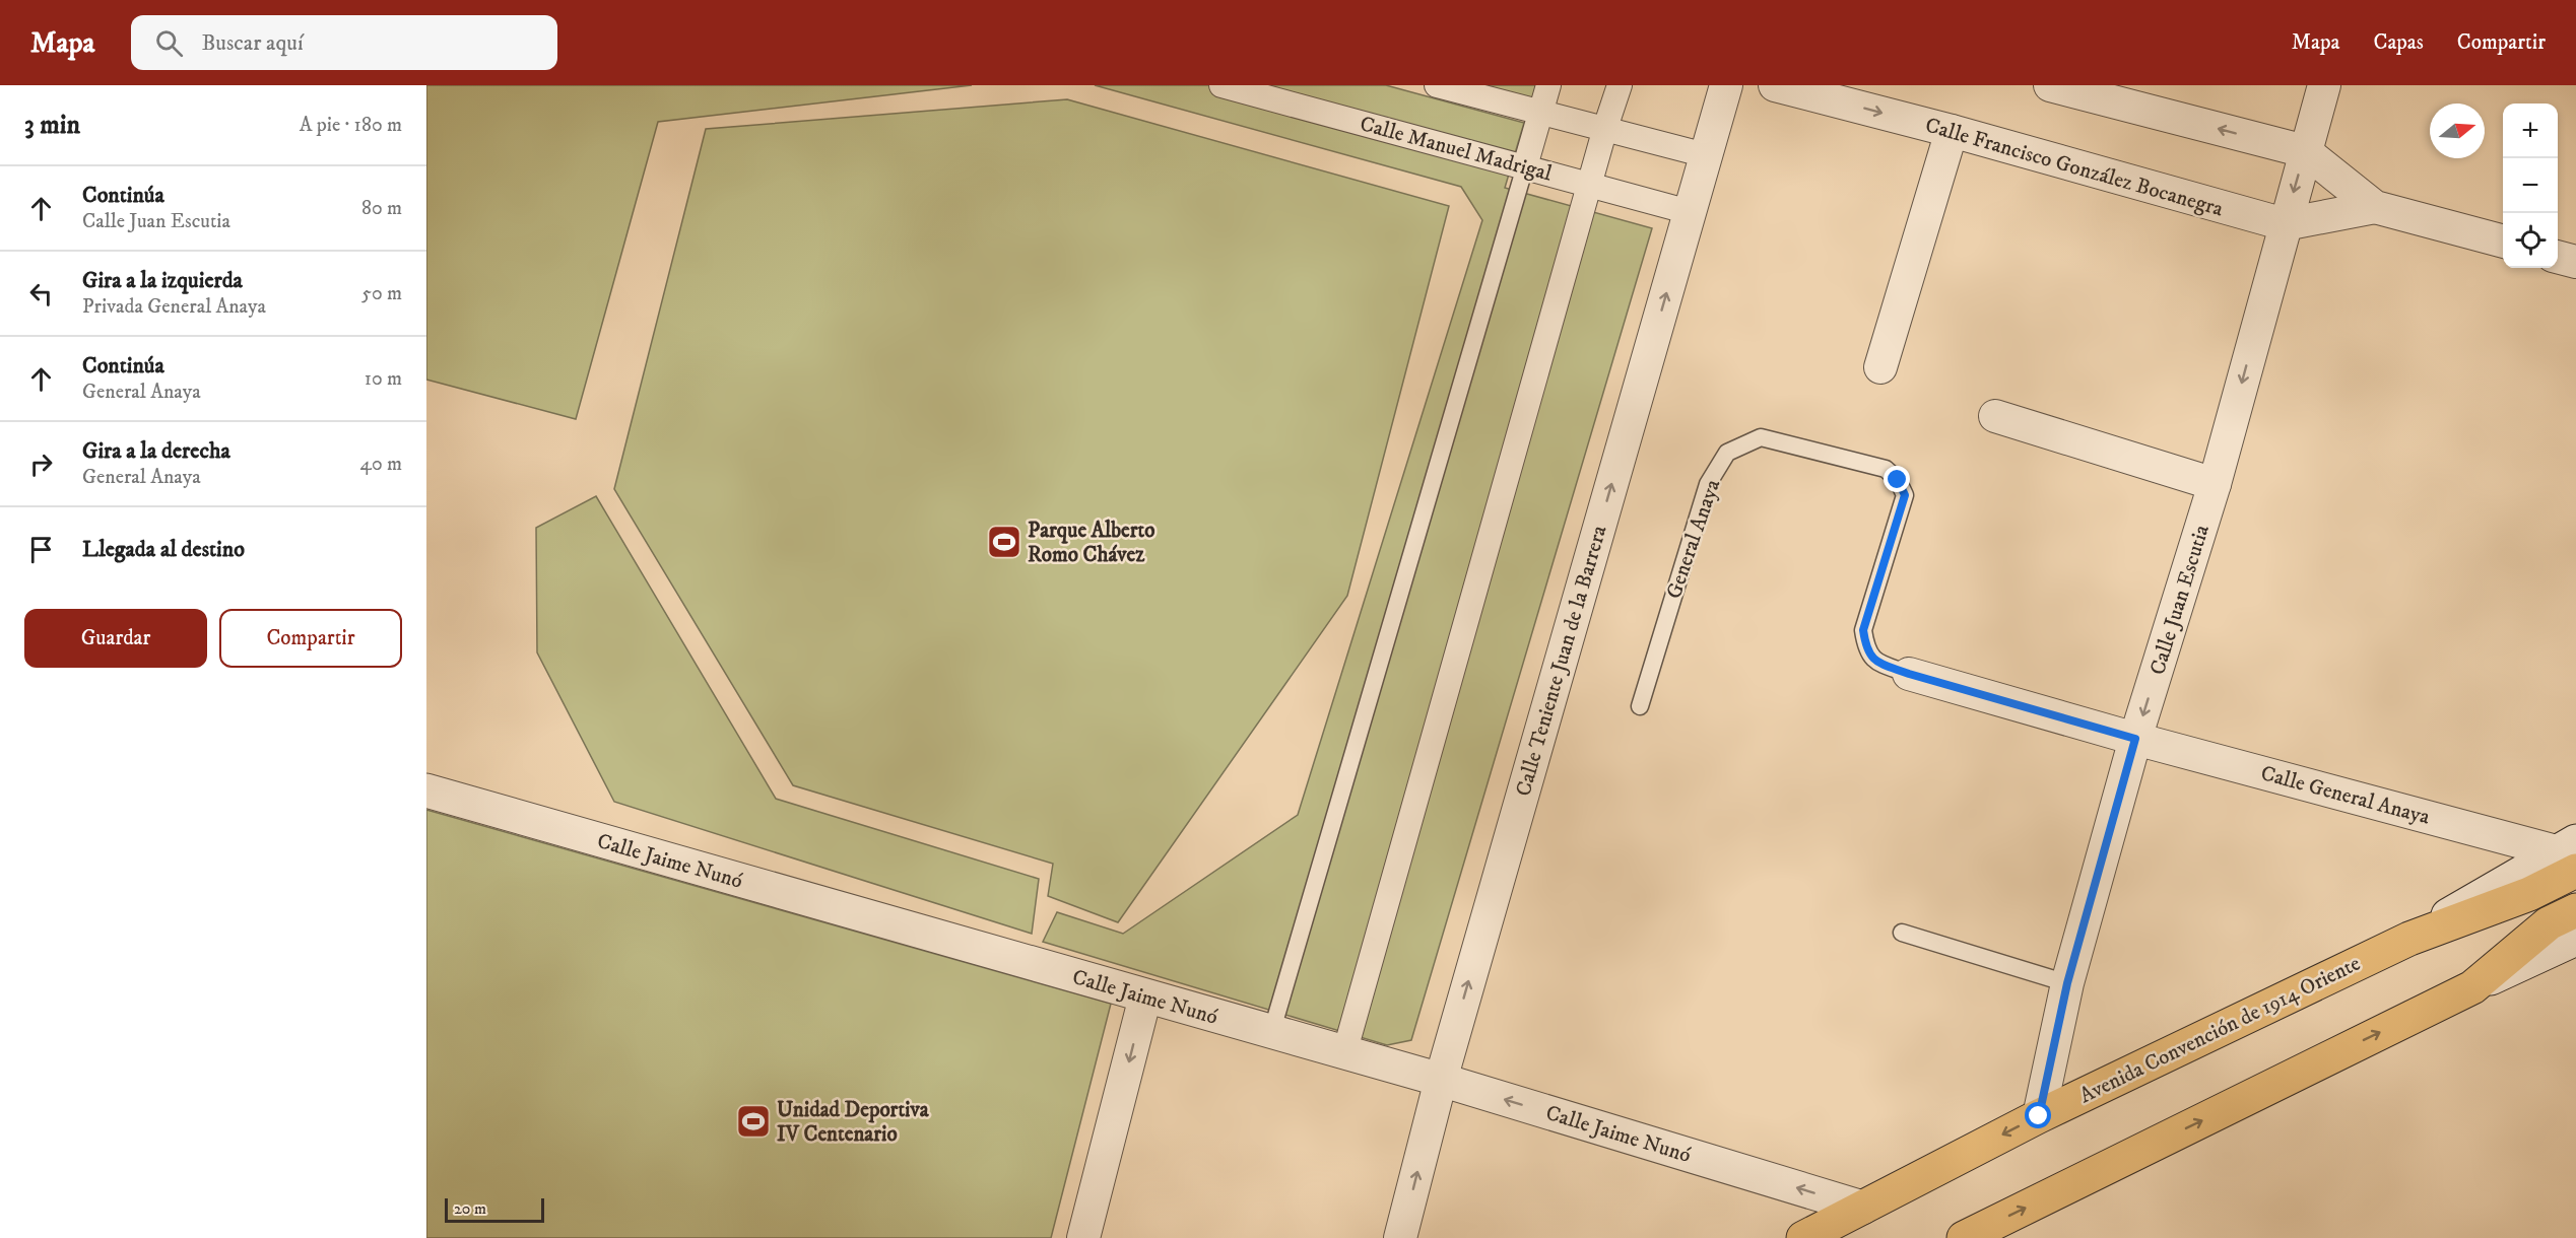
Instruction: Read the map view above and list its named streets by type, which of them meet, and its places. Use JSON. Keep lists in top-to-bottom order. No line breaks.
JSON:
{"streets":{"main road":["Avenida Convención de 1914 Oriente"],"street":["Calle Manuel Madrigal","Calle Francisco González Bocanegra","Calle Juan Escutia","Calle Teniente Juan de la Barrera","Calle General Anaya","Calle Jaime Nunó"],"lane":["General Anaya"]},"crossings":[["Calle Manuel Madrigal","Calle Teniente Juan de la Barrera"],["Calle Francisco González Bocanegra","Calle Juan Escutia"],["General Anaya","Calle General Anaya"],["Calle Juan Escutia","Calle General Anaya"],["Calle Juan Escutia","Avenida Convención de 1914 Oriente"],["Calle Teniente Juan de la Barrera","Calle Jaime Nunó"],["Calle General Anaya","Avenida Convención de 1914 Oriente"],["Calle Jaime Nunó","Avenida Convención de 1914 Oriente"]],"one_way":["Calle Juan Escutia"],"places":{"sports":["Parque Alberto Romo Chávez","Unidad Deportiva IV Centenario"]},"scale_bar":"20 m","north":"right","page":{"header":"Mapa","search":"Buscar aquí","nav":["Mapa","Capas","Compartir"],"heading":["3 min","A pie · 180 m"],"map_buttons":["+","−"],"list":[["Continúa","Calle Juan Escutia","80 m"],["Gira a la izquierda","Privada General Anaya","50 m"],["Continúa","General Anaya","10 m"],["Gira a la derecha","General Anaya","40 m"],"Llegada al destino"],"buttons":["Guardar","Compartir"],"scale":"20 m"}}
